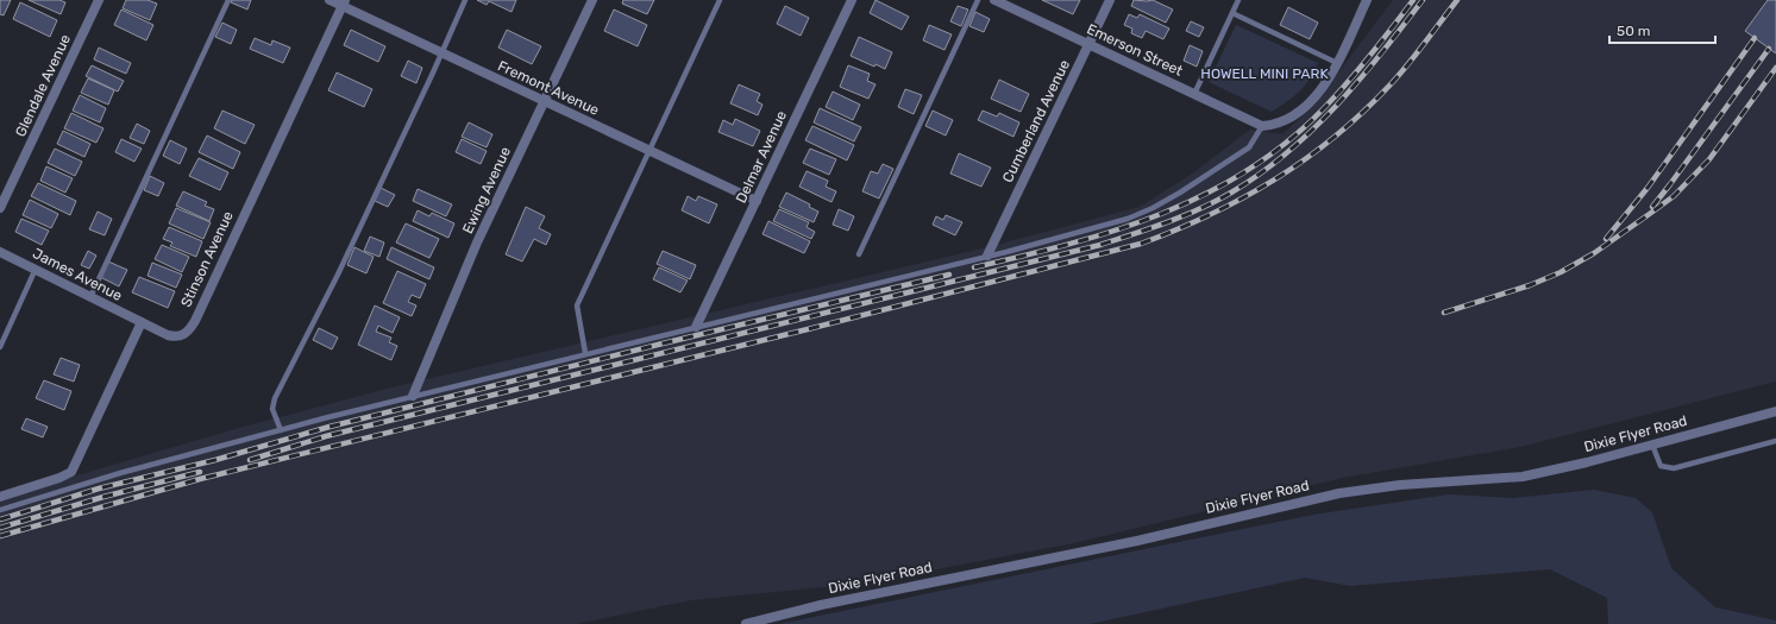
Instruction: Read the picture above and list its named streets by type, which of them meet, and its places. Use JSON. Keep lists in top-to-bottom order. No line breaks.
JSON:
{"streets":{"street":["Emerson Street","Glendale Avenue","Fremont Avenue","Cumberland Avenue","Delmar Avenue","Ewing Avenue","Stinson Avenue","James Avenue","Dixie Flyer Road"]},"crossings":[["Emerson Street","Cumberland Avenue"],["Fremont Avenue","Delmar Avenue"],["Fremont Avenue","Ewing Avenue"],["Fremont Avenue","Stinson Avenue"],["Stinson Avenue","James Avenue"]],"parks":["HOWELL MINI PARK"],"scale_bar":"50 m"}
